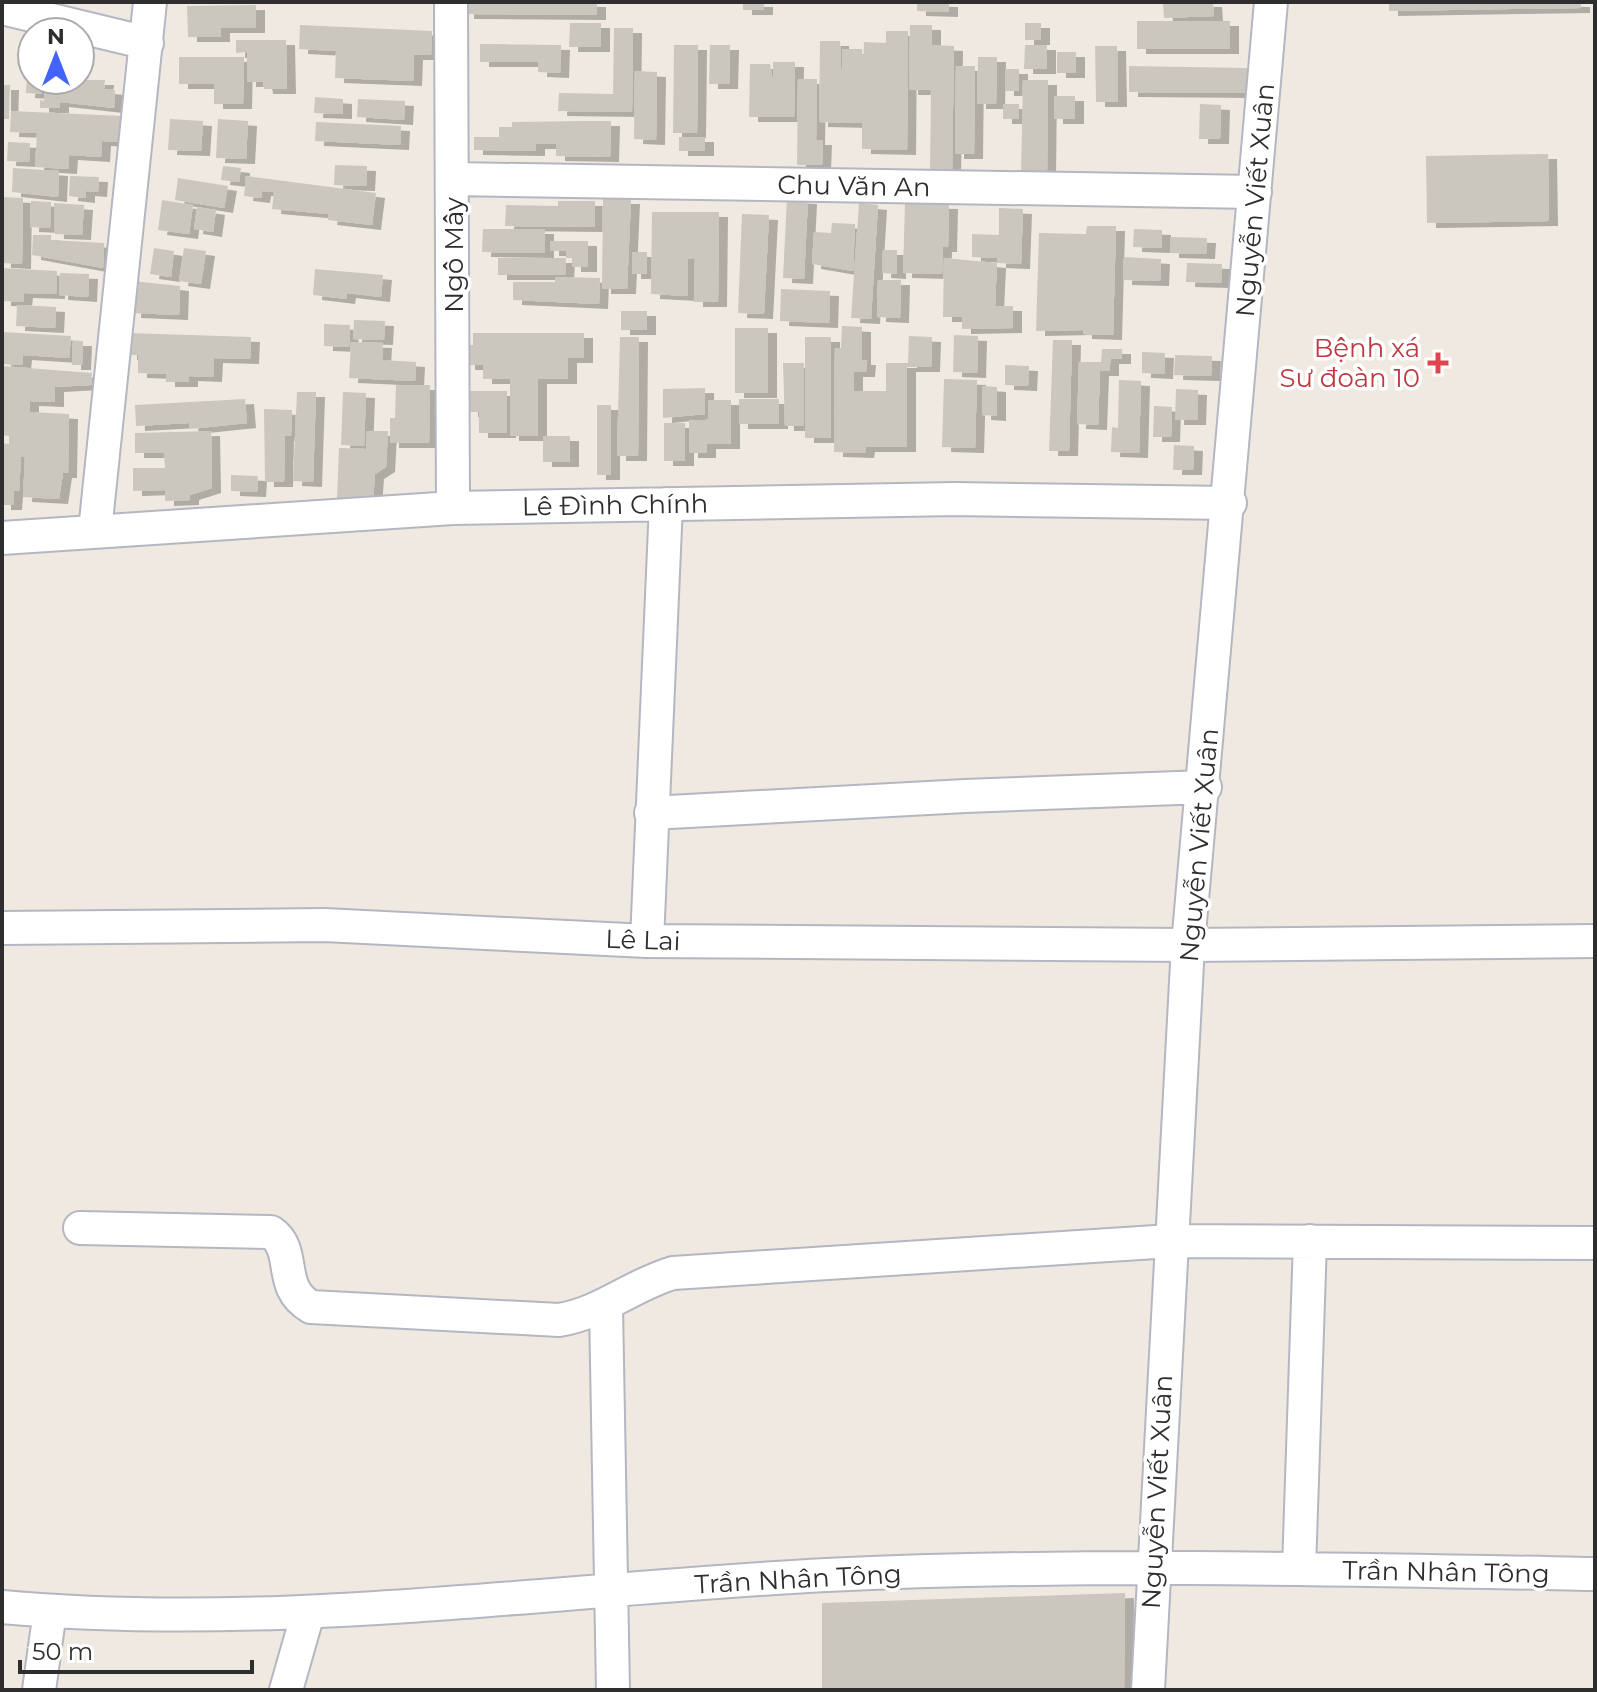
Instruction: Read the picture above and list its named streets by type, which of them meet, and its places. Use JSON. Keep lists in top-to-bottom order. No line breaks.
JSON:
{"streets":{"street":["Chu Văn An","Nguyễn Viết Xuân","Ngô Mây","Lê Đình Chính","Lê Lai","Trần Nhân Tông"]},"crossings":[["Chu Văn An","Nguyễn Viết Xuân"],["Chu Văn An","Ngô Mây"],["Nguyễn Viết Xuân","Lê Đình Chính"],["Nguyễn Viết Xuân","Lê Lai"],["Nguyễn Viết Xuân","Trần Nhân Tông"],["Ngô Mây","Lê Đình Chính"]],"places":{"health":["Bệnh xá Sư đoàn 10"]},"scale_bar":"50 m","north":"top"}
